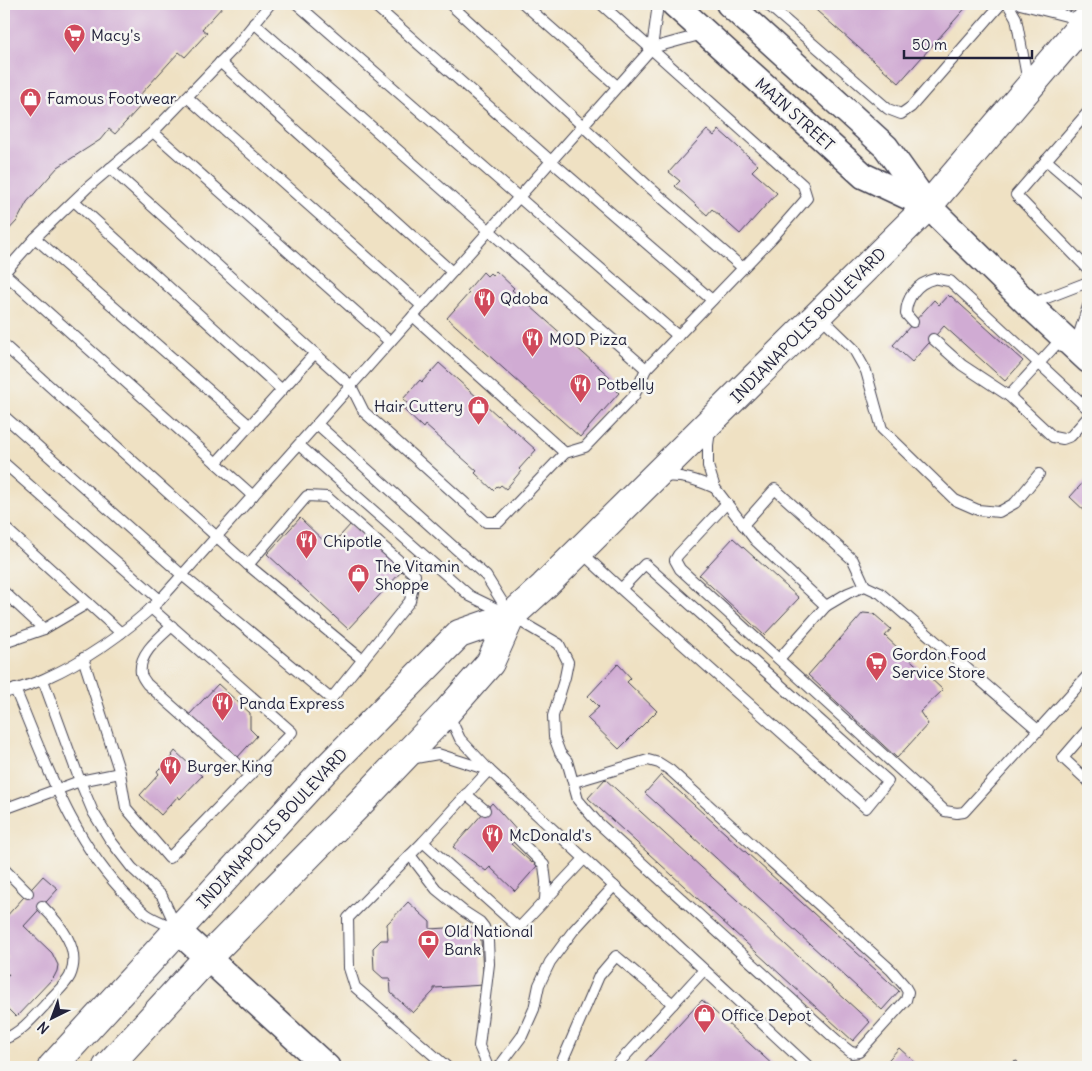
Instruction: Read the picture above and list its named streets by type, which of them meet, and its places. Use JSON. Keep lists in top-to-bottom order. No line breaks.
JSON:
{"streets":{"highway":["INDIANAPOLIS BOULEVARD"],"street":["MAIN STREET"]},"crossings":[["MAIN STREET","INDIANAPOLIS BOULEVARD"]],"places":{"supermarket":["Macy's","Gordon Food Service Store"],"shop":["Famous Footwear","Hair Cuttery","The Vitamin Shoppe","Office Depot"],"restaurant":["Qdoba","MOD Pizza","Potbelly","Chipotle","Panda Express","Burger King","McDonald's"],"bank":["Old National Bank"]},"scale_bar":"50 m","north":"bottom left"}
